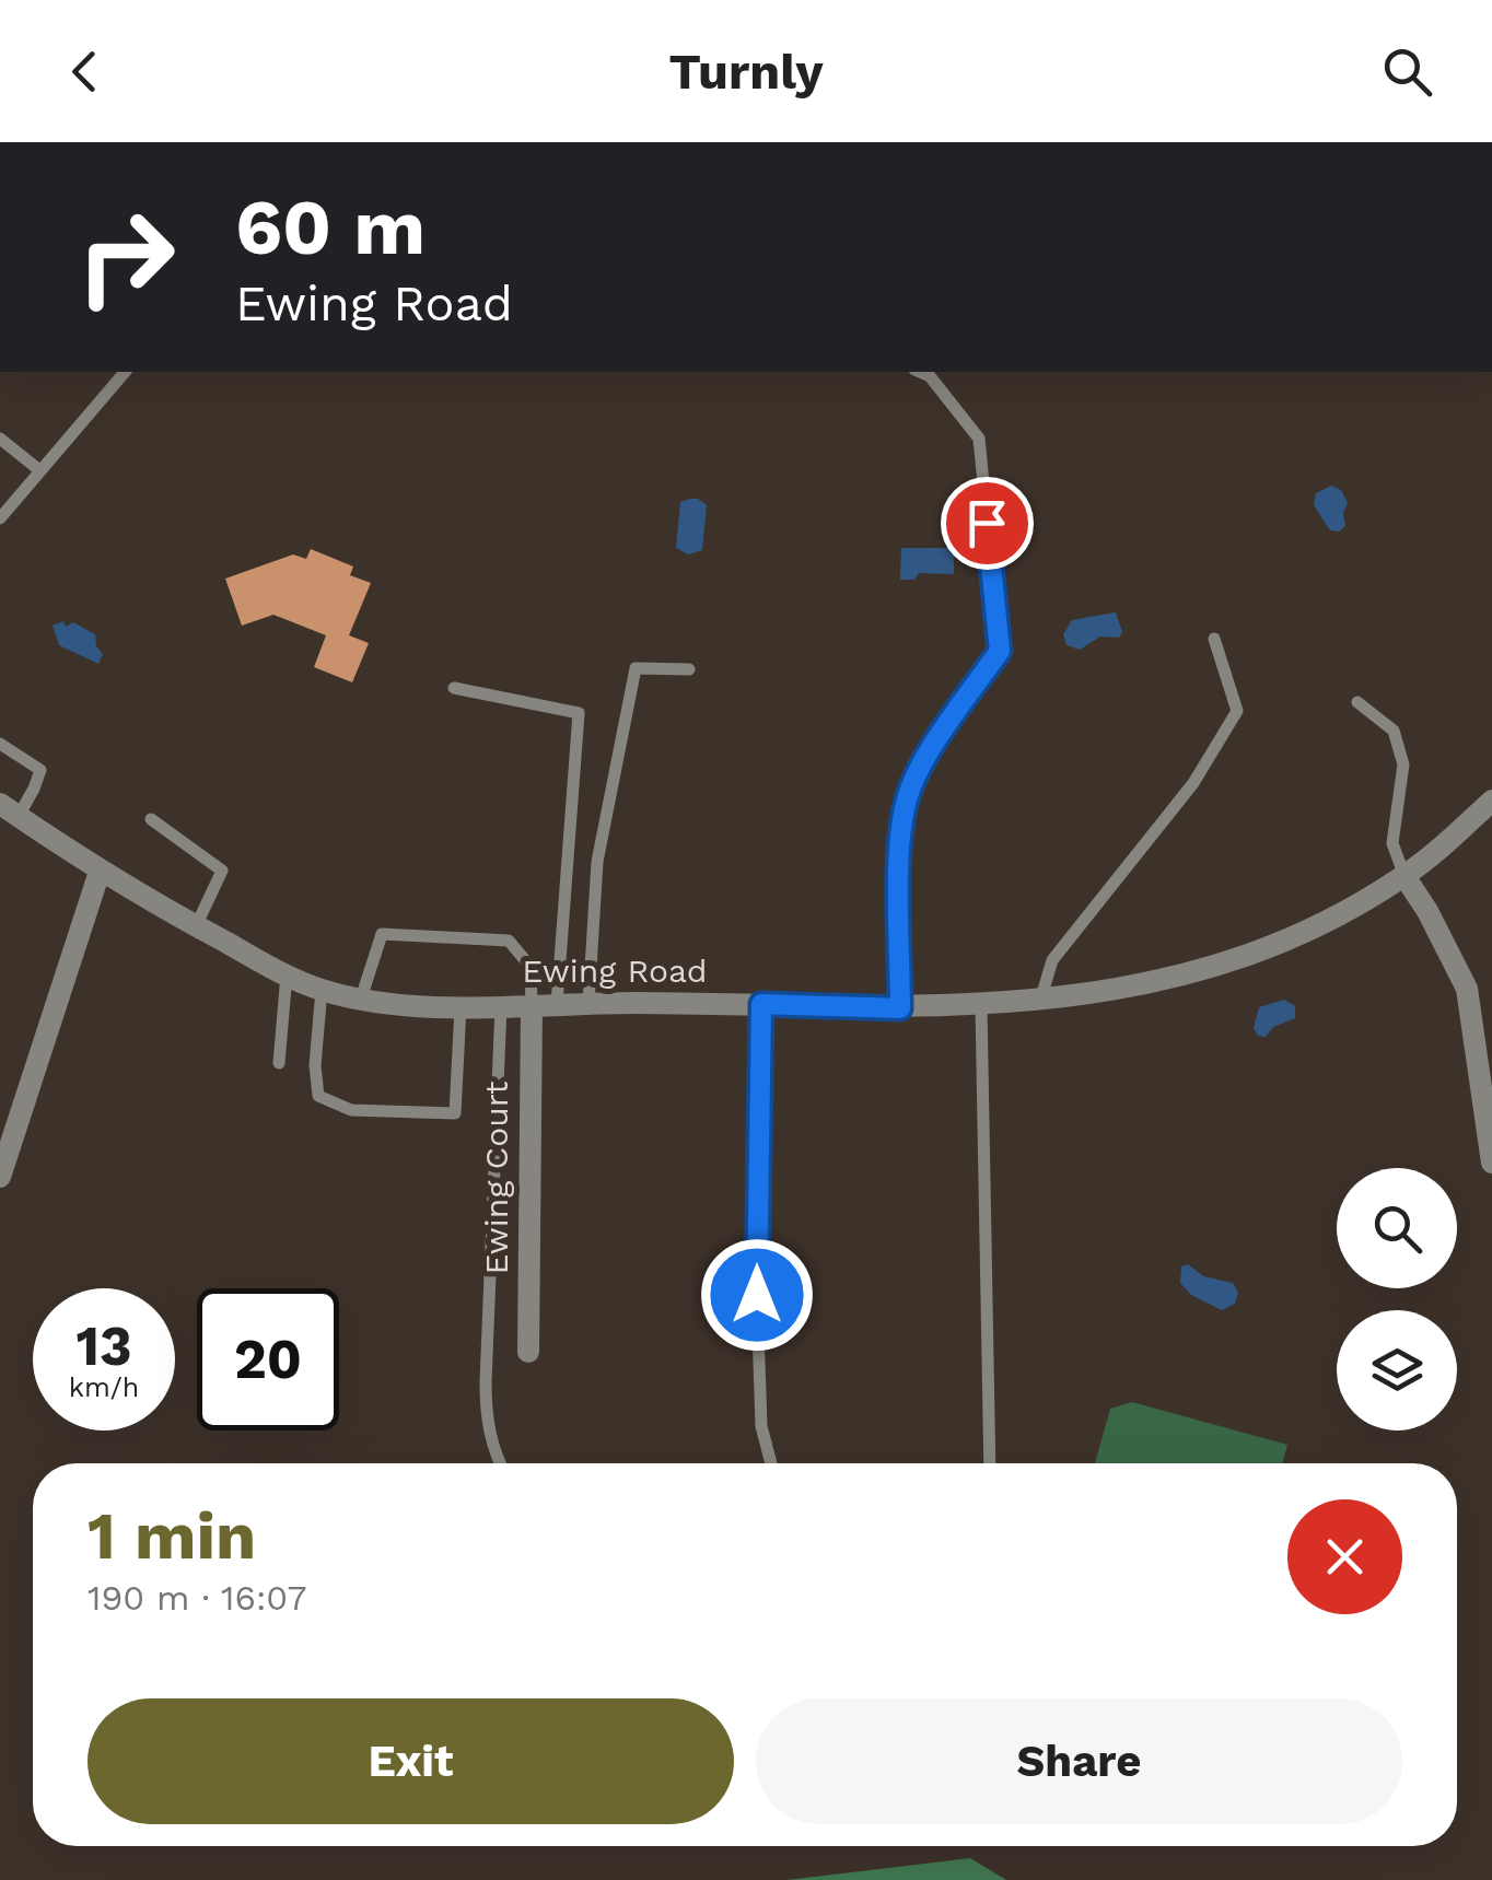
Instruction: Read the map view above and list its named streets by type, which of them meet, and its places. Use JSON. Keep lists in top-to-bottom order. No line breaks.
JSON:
{"streets":{"street":["Ewing Road","Ewing Court"]},"crossings":[["Ewing Road","Ewing Court"]],"page":{"header":"Turnly","turn":["60 m","Ewing Road"],"speed":"13 km/h","limit":"20","heading":["1 min","190 m · 16:07"],"buttons":["Exit","Share"]}}
